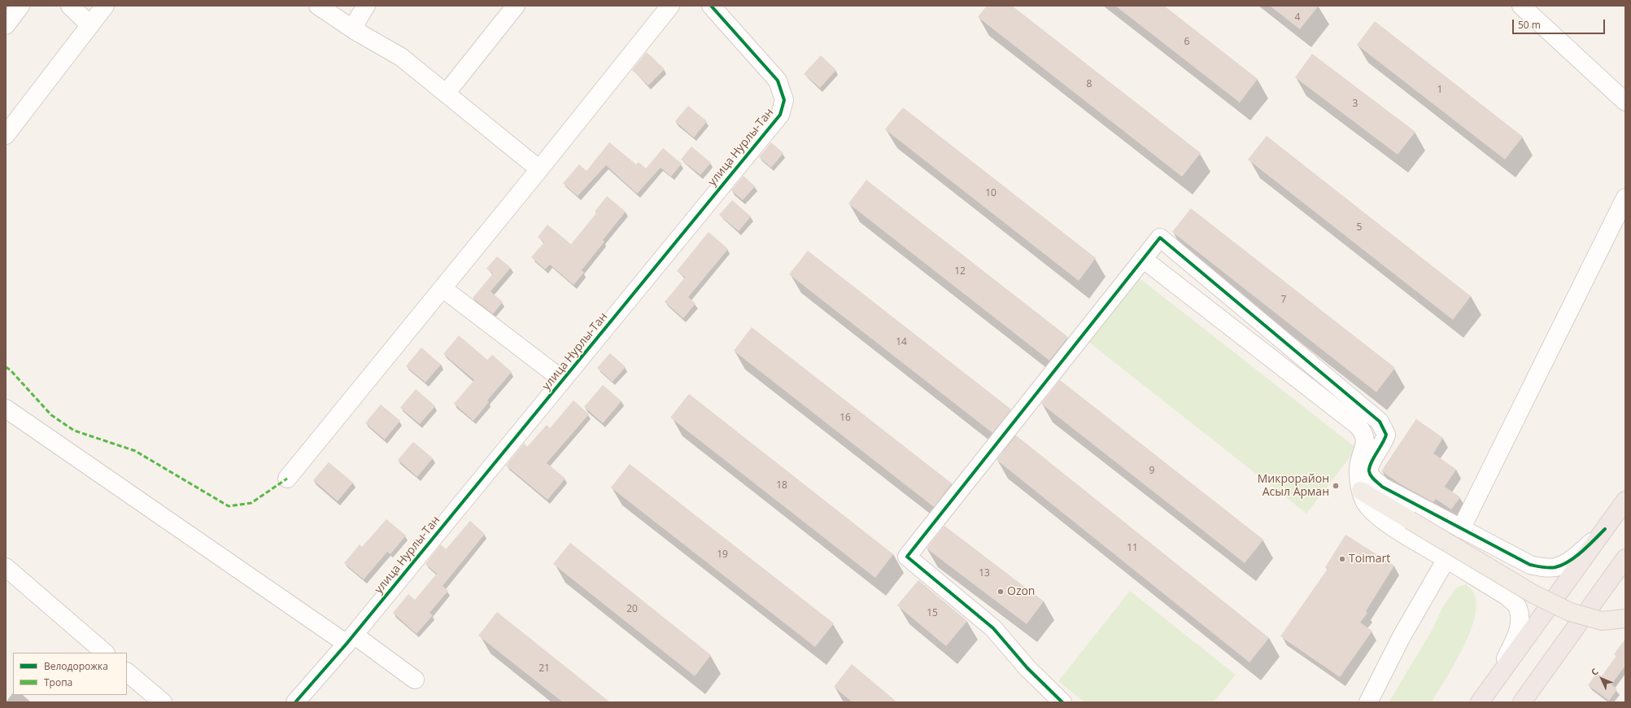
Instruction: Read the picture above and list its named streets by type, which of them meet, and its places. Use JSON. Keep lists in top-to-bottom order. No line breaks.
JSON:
{"streets":{"street":["улица Нурлы-Тан"]},"places":["Микрорайон Асыл Арман","Toimart","Ozon"],"house_numbers":["4","6","8","1","3","10","5","12","7","14","16","9","18","11","19","13","20","15","21"],"legend":["Велодорожка","Тропа"],"scale_bar":"50 m","north":"top left"}
